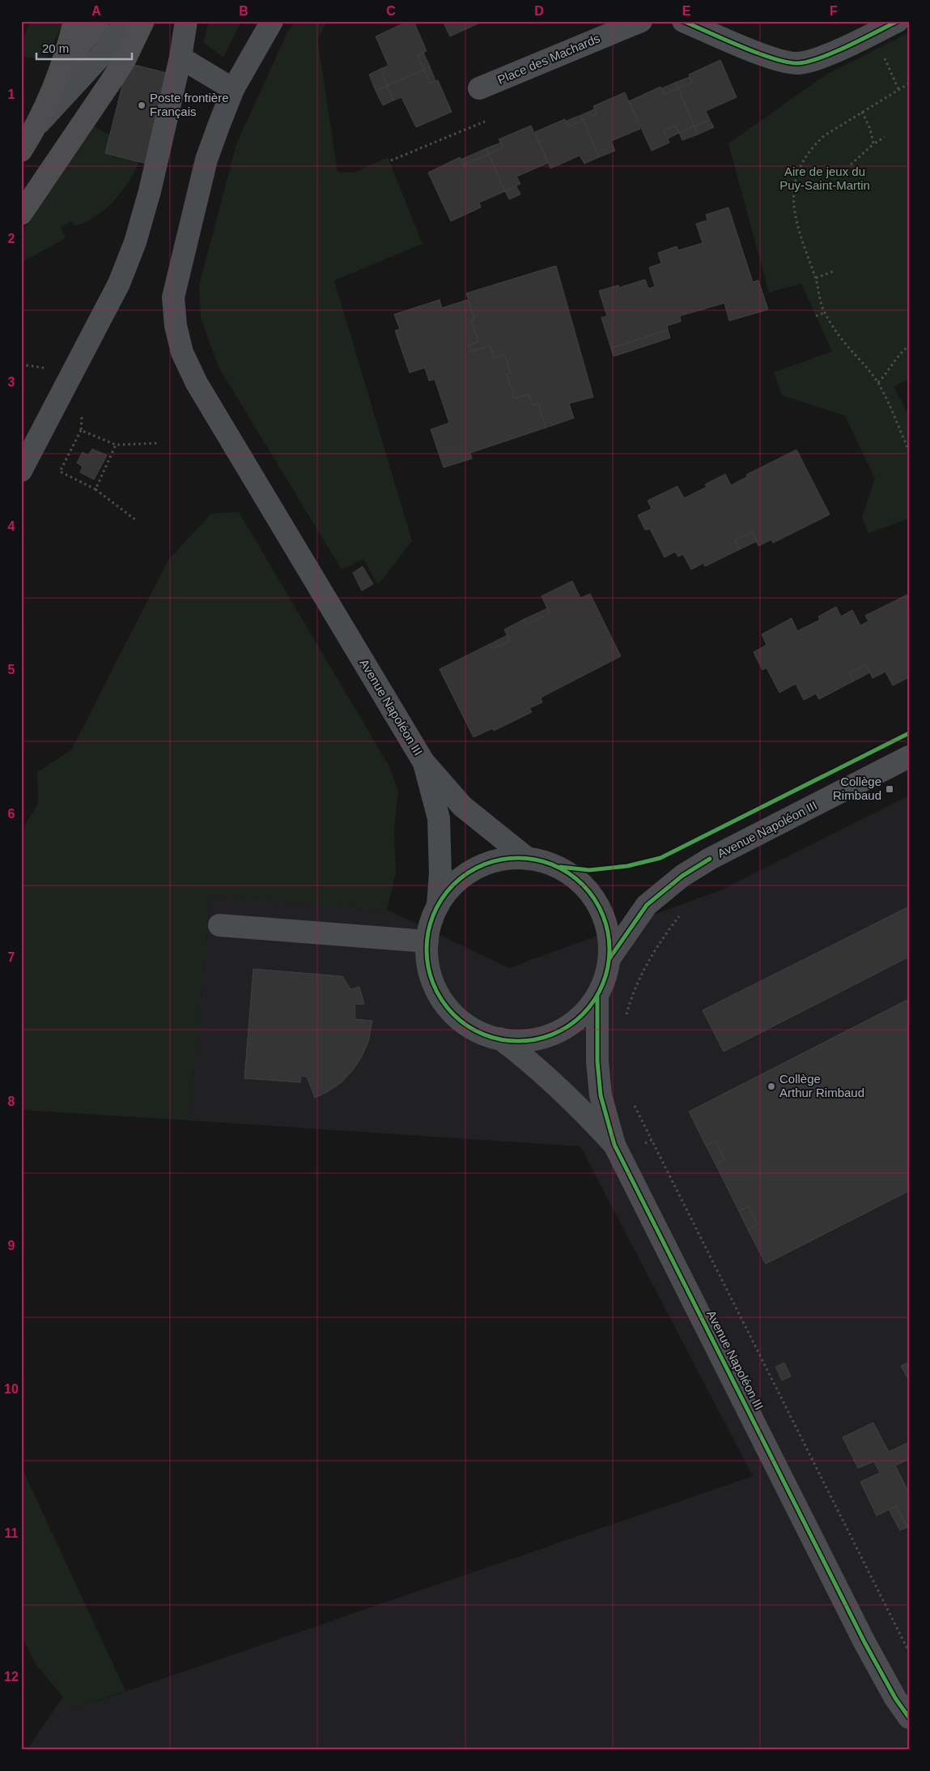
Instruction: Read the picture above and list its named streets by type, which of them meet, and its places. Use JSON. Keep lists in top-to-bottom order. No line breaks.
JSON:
{"streets":{"street":["Place des Machards","Avenue Napoléon III"]},"parks":["Aire de jeux du Puy-Saint-Martin"],"places":{"other":["Poste frontière Français","Collège Arthur Rimbaud"],"transit":["Collège Rimbaud"]},"scale_bar":"20 m","grid":{"columns":["A","B","C","D","E","F"],"rows":["1","2","3","4","5","6","7","8","9","10","11","12"]}}
